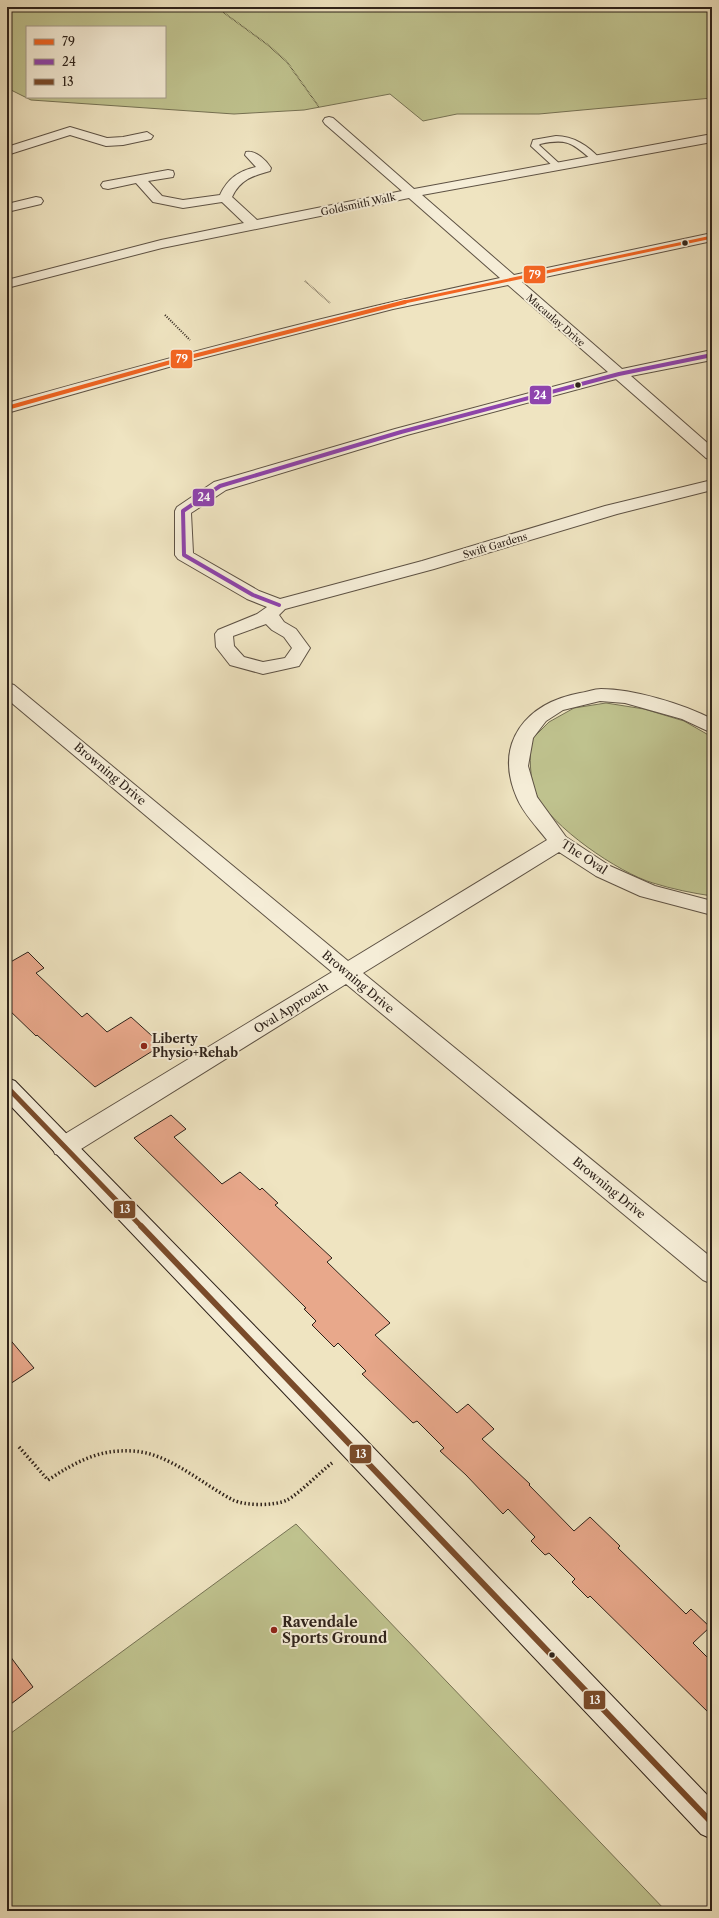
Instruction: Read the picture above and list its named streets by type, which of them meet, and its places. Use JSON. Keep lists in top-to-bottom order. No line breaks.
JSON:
{"streets":{"street":["Goldsmith Walk","Macaulay Drive","Swift Gardens","Browning Drive","The Oval","Oval Approach"]},"crossings":[["Goldsmith Walk","Macaulay Drive"],["Macaulay Drive","Swift Gardens"],["Browning Drive","Oval Approach"],["The Oval","Oval Approach"]],"places":["Liberty Physio+Rehab","Ravendale Sports Ground"],"lines":["transit line 79","transit line 24","transit line 13"],"legend":["79","24","13"]}
